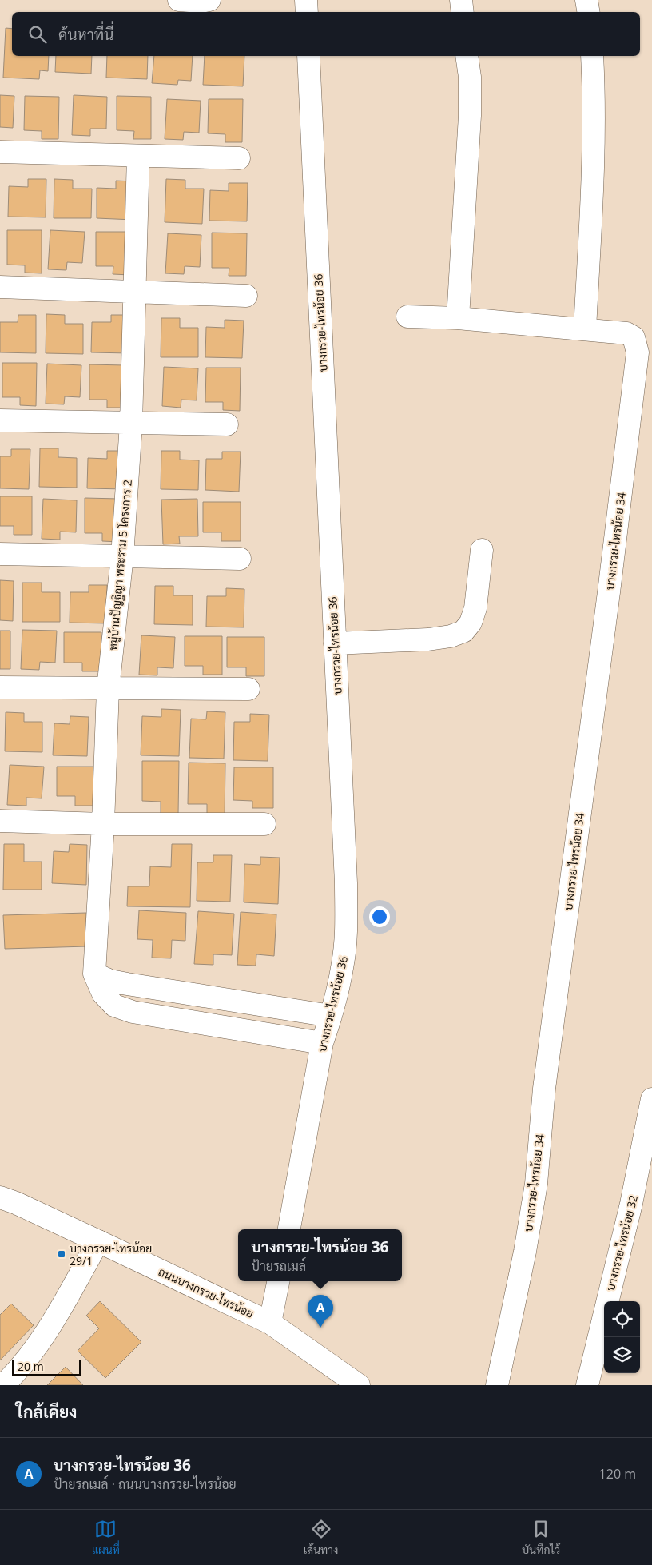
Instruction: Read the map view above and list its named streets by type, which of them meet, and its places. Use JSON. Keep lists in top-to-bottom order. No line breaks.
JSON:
{"streets":{"street":["บางกรวย-ไทรน้อย 36","บางกรวย-ไทรน้อย 34","หมู่บ้านปัญฐิญา พระราม 5 โครงการ 2","บางกรวย-ไทรน้อย 32","ถนนบางกรวย-ไทรน้อย"]},"places":{"transit":["บางกรวย-ไทรน้อย 29/1"]},"scale_bar":"20 m","page":{"search":"ค้นหาที่นี่","popup":["บางกรวย-ไทรน้อย 36","ป้ายรถเมล์"],"pins":"A","scale":"20 m","heading":"ใกล้เคียง","list":[{"mark":"A","name":"บางกรวย-ไทรน้อย 36","note":"ป้ายรถเมล์ · ถนนบางกรวย-ไทรน้อย","value":"120 m"}],"nav":["แผนที่","เส้นทาง","บันทึกไว้"]}}
